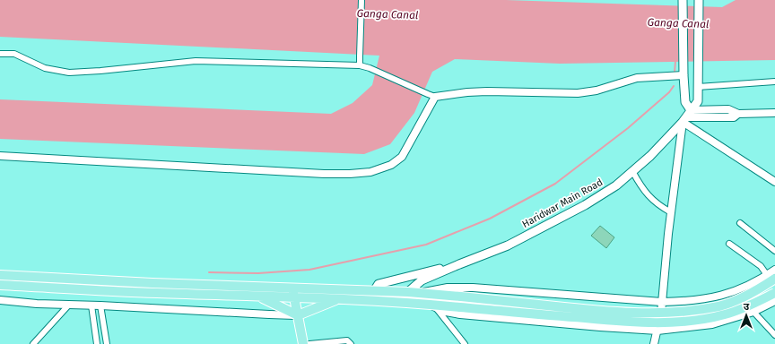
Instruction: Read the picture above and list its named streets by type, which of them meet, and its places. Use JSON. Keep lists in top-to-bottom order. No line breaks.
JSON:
{"streets":{"main road":["Haridwar Main Road"]},"water":["Ganga Canal"],"north":"top"}
